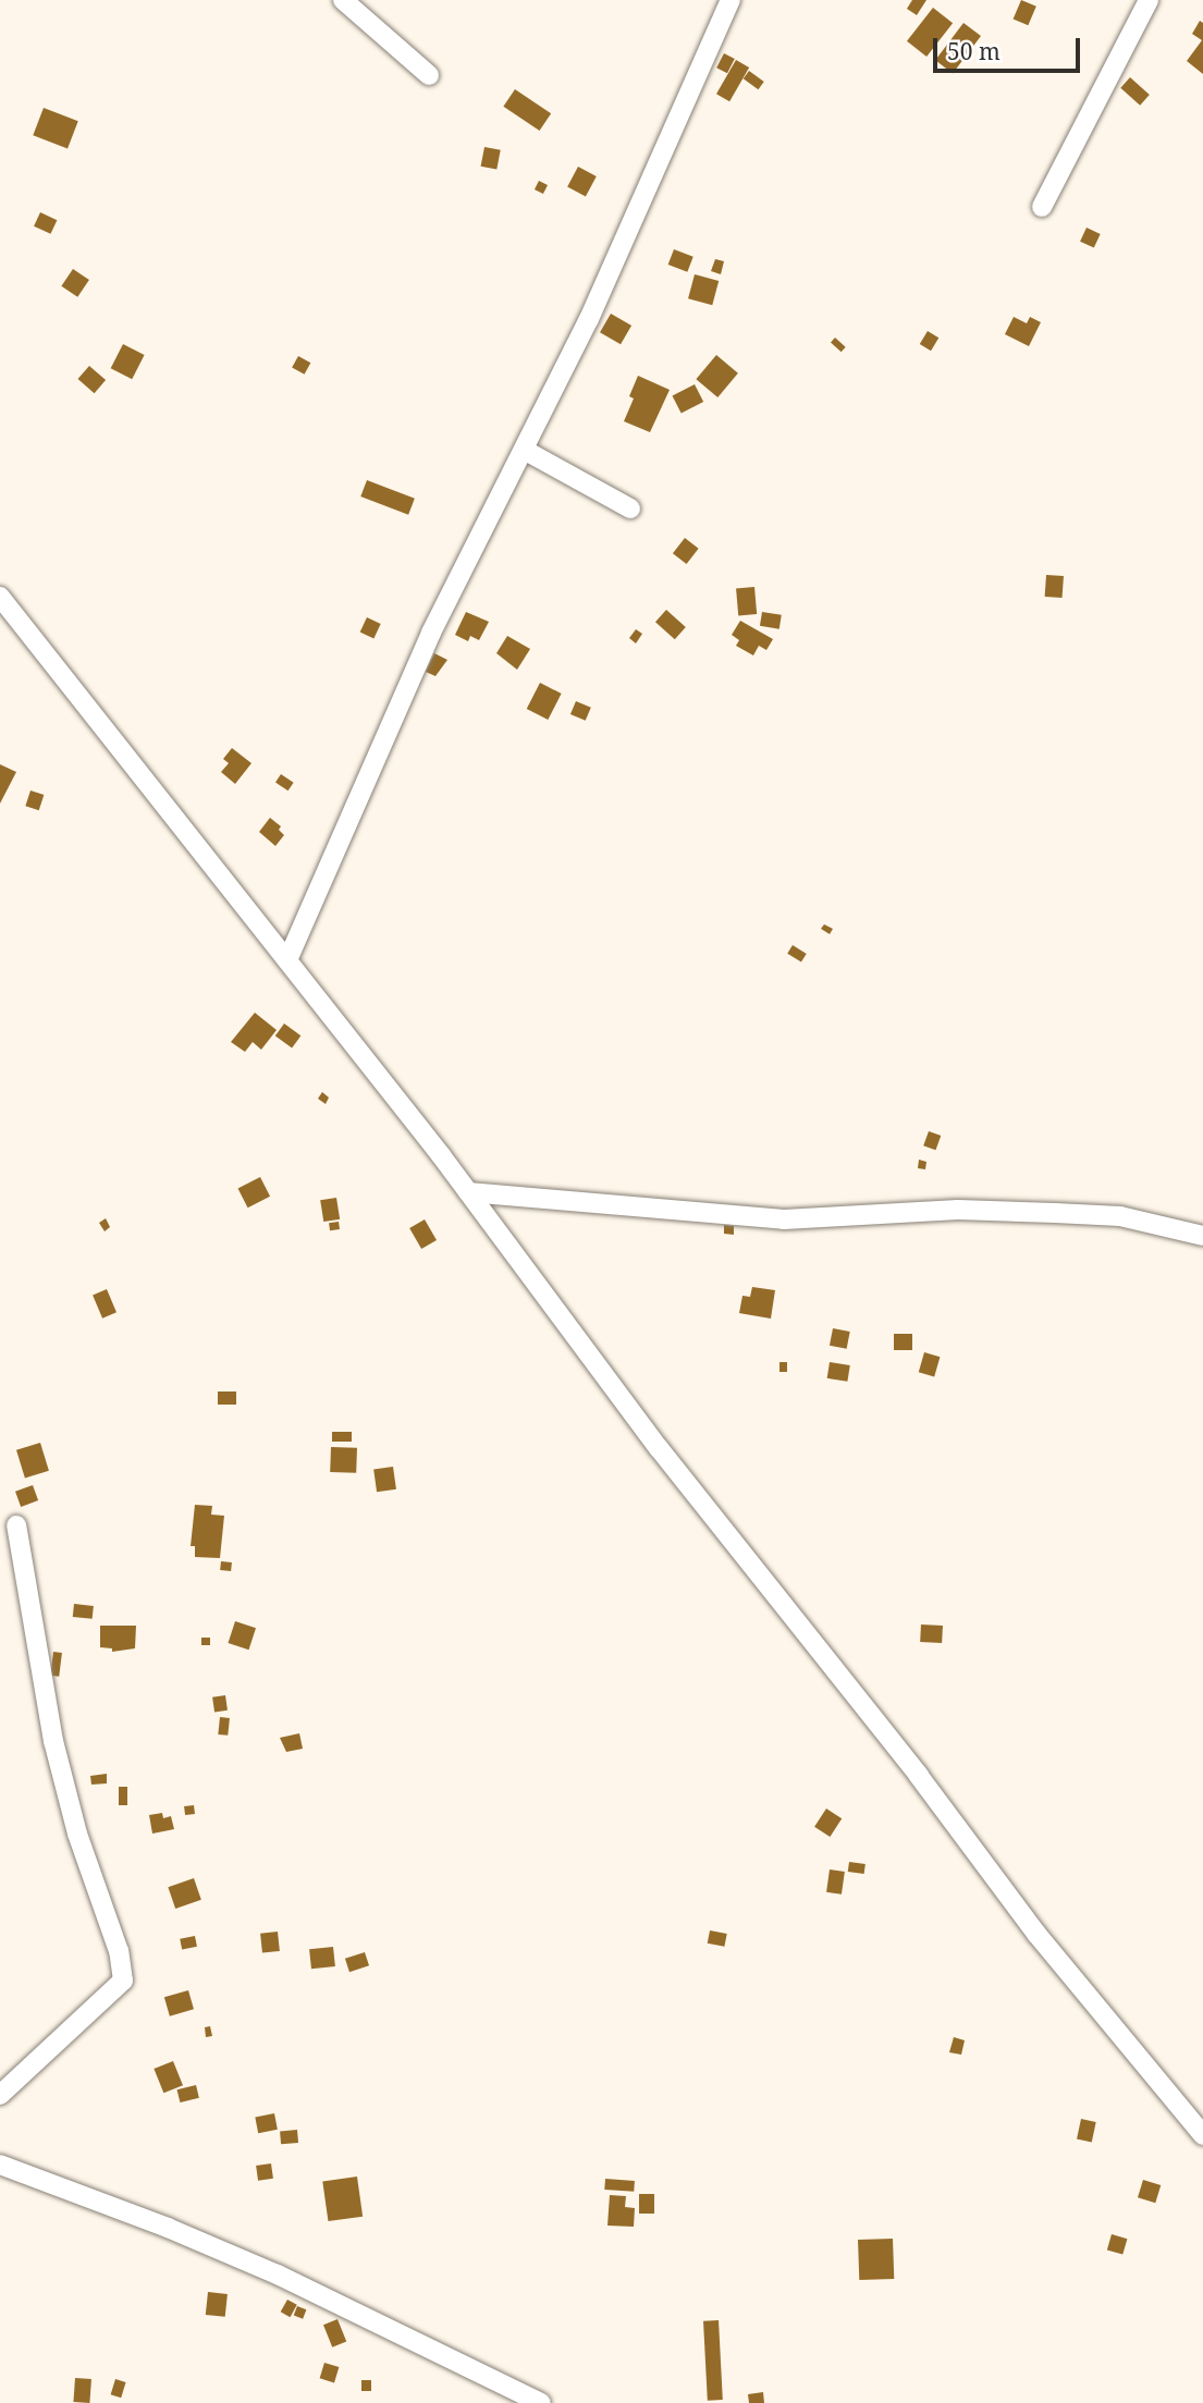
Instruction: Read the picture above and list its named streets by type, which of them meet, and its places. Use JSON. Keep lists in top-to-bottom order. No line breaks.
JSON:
{"scale_bar":"50 m"}
